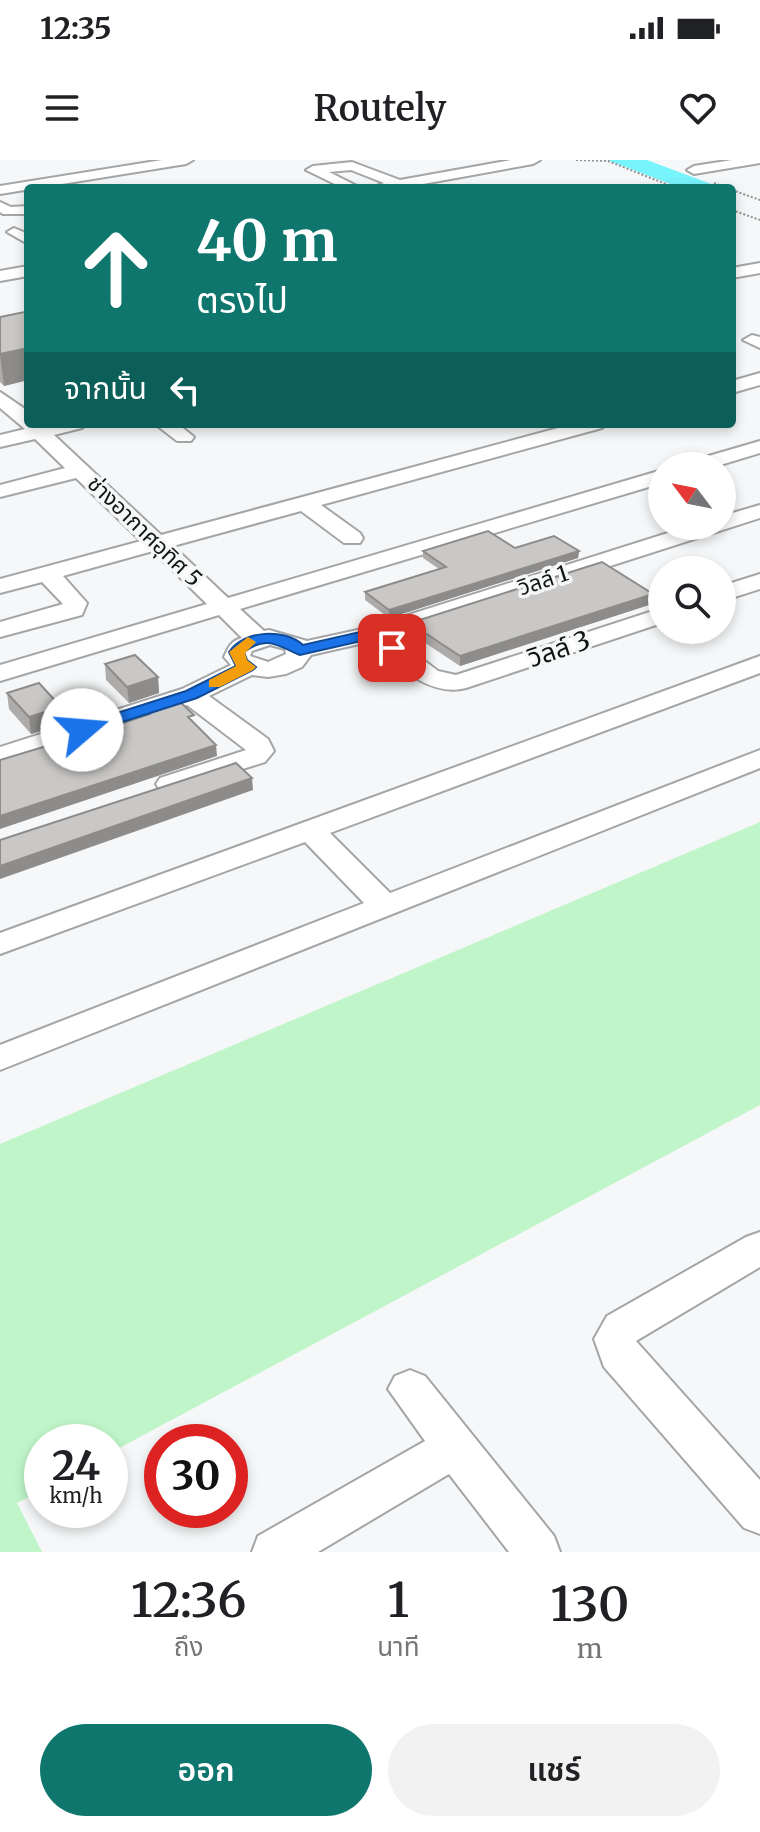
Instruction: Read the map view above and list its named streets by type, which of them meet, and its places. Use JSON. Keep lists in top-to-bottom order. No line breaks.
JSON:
{"streets":{"street":["ช่างอากาศอุทิศ 5","วิลล์ 1","วิลล์ 3"]},"crossings":[["วิลล์ 1","วิลล์ 3"]],"north":"top left","page":{"status":"12:35","header":"Routely","turn":["40 m","ตรงไป"],"then":"จากนั้น","speed":"24 km/h","limit":"30","eta":["12:36","ถึง","1","นาที","130","m"],"buttons":["ออก","แชร์"]}}
